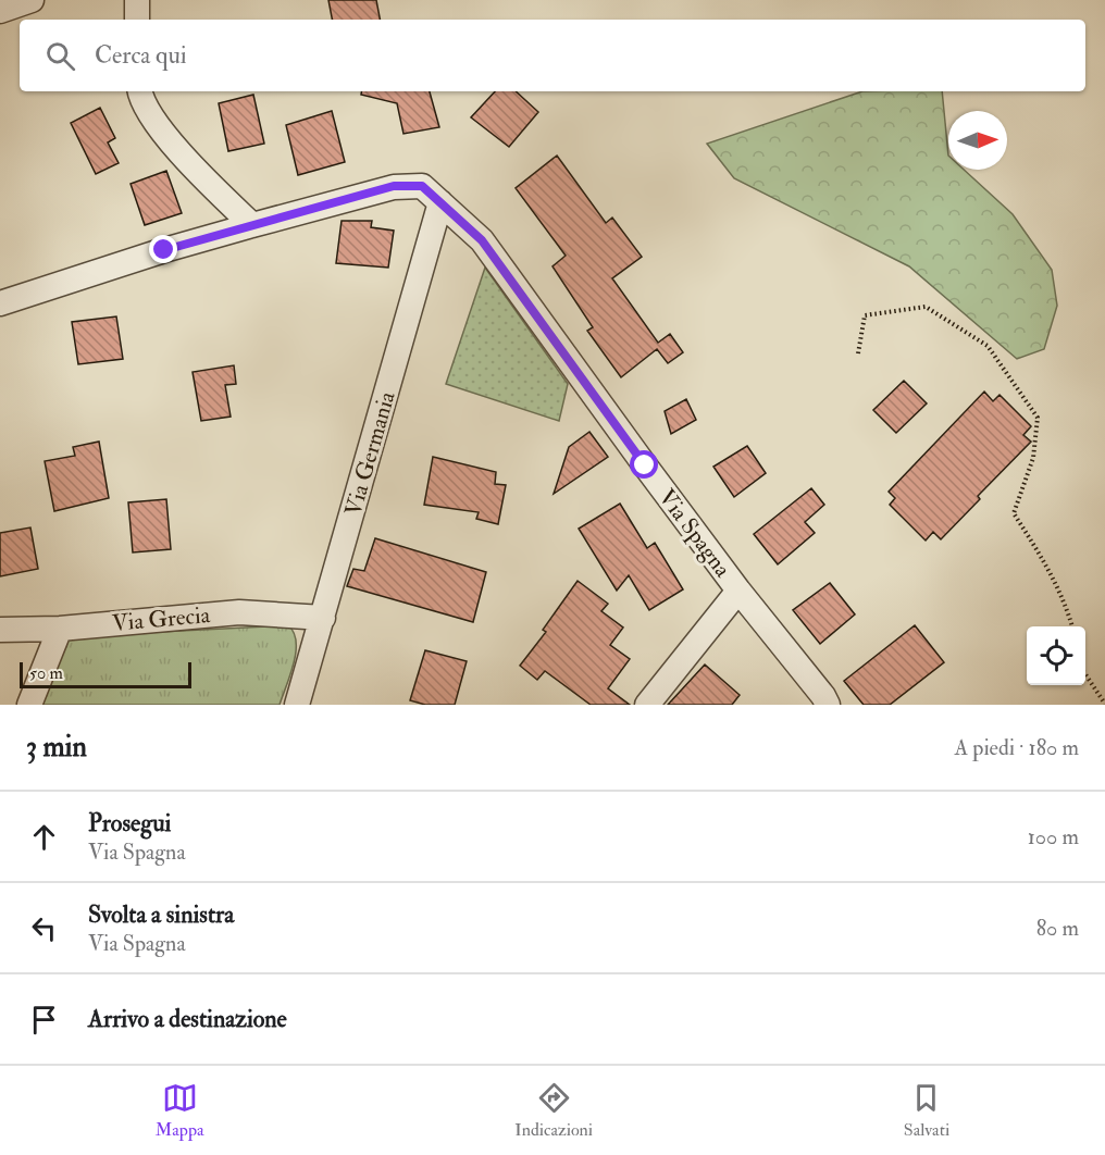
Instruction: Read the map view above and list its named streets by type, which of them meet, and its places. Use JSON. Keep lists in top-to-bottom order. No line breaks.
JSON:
{"streets":{"street":["Via Germania","Via Spagna","Via Grecia"]},"crossings":[["Via Germania","Via Spagna"],["Via Germania","Via Grecia"]],"scale_bar":"50 m","north":"right","page":{"search":"Cerca qui","scale":"50 m","heading":["3 min","A piedi · 180 m"],"list":[["Prosegui","Via Spagna","100 m"],["Svolta a sinistra","Via Spagna","80 m"],"Arrivo a destinazione"],"nav":["Mappa","Indicazioni","Salvati"]}}
